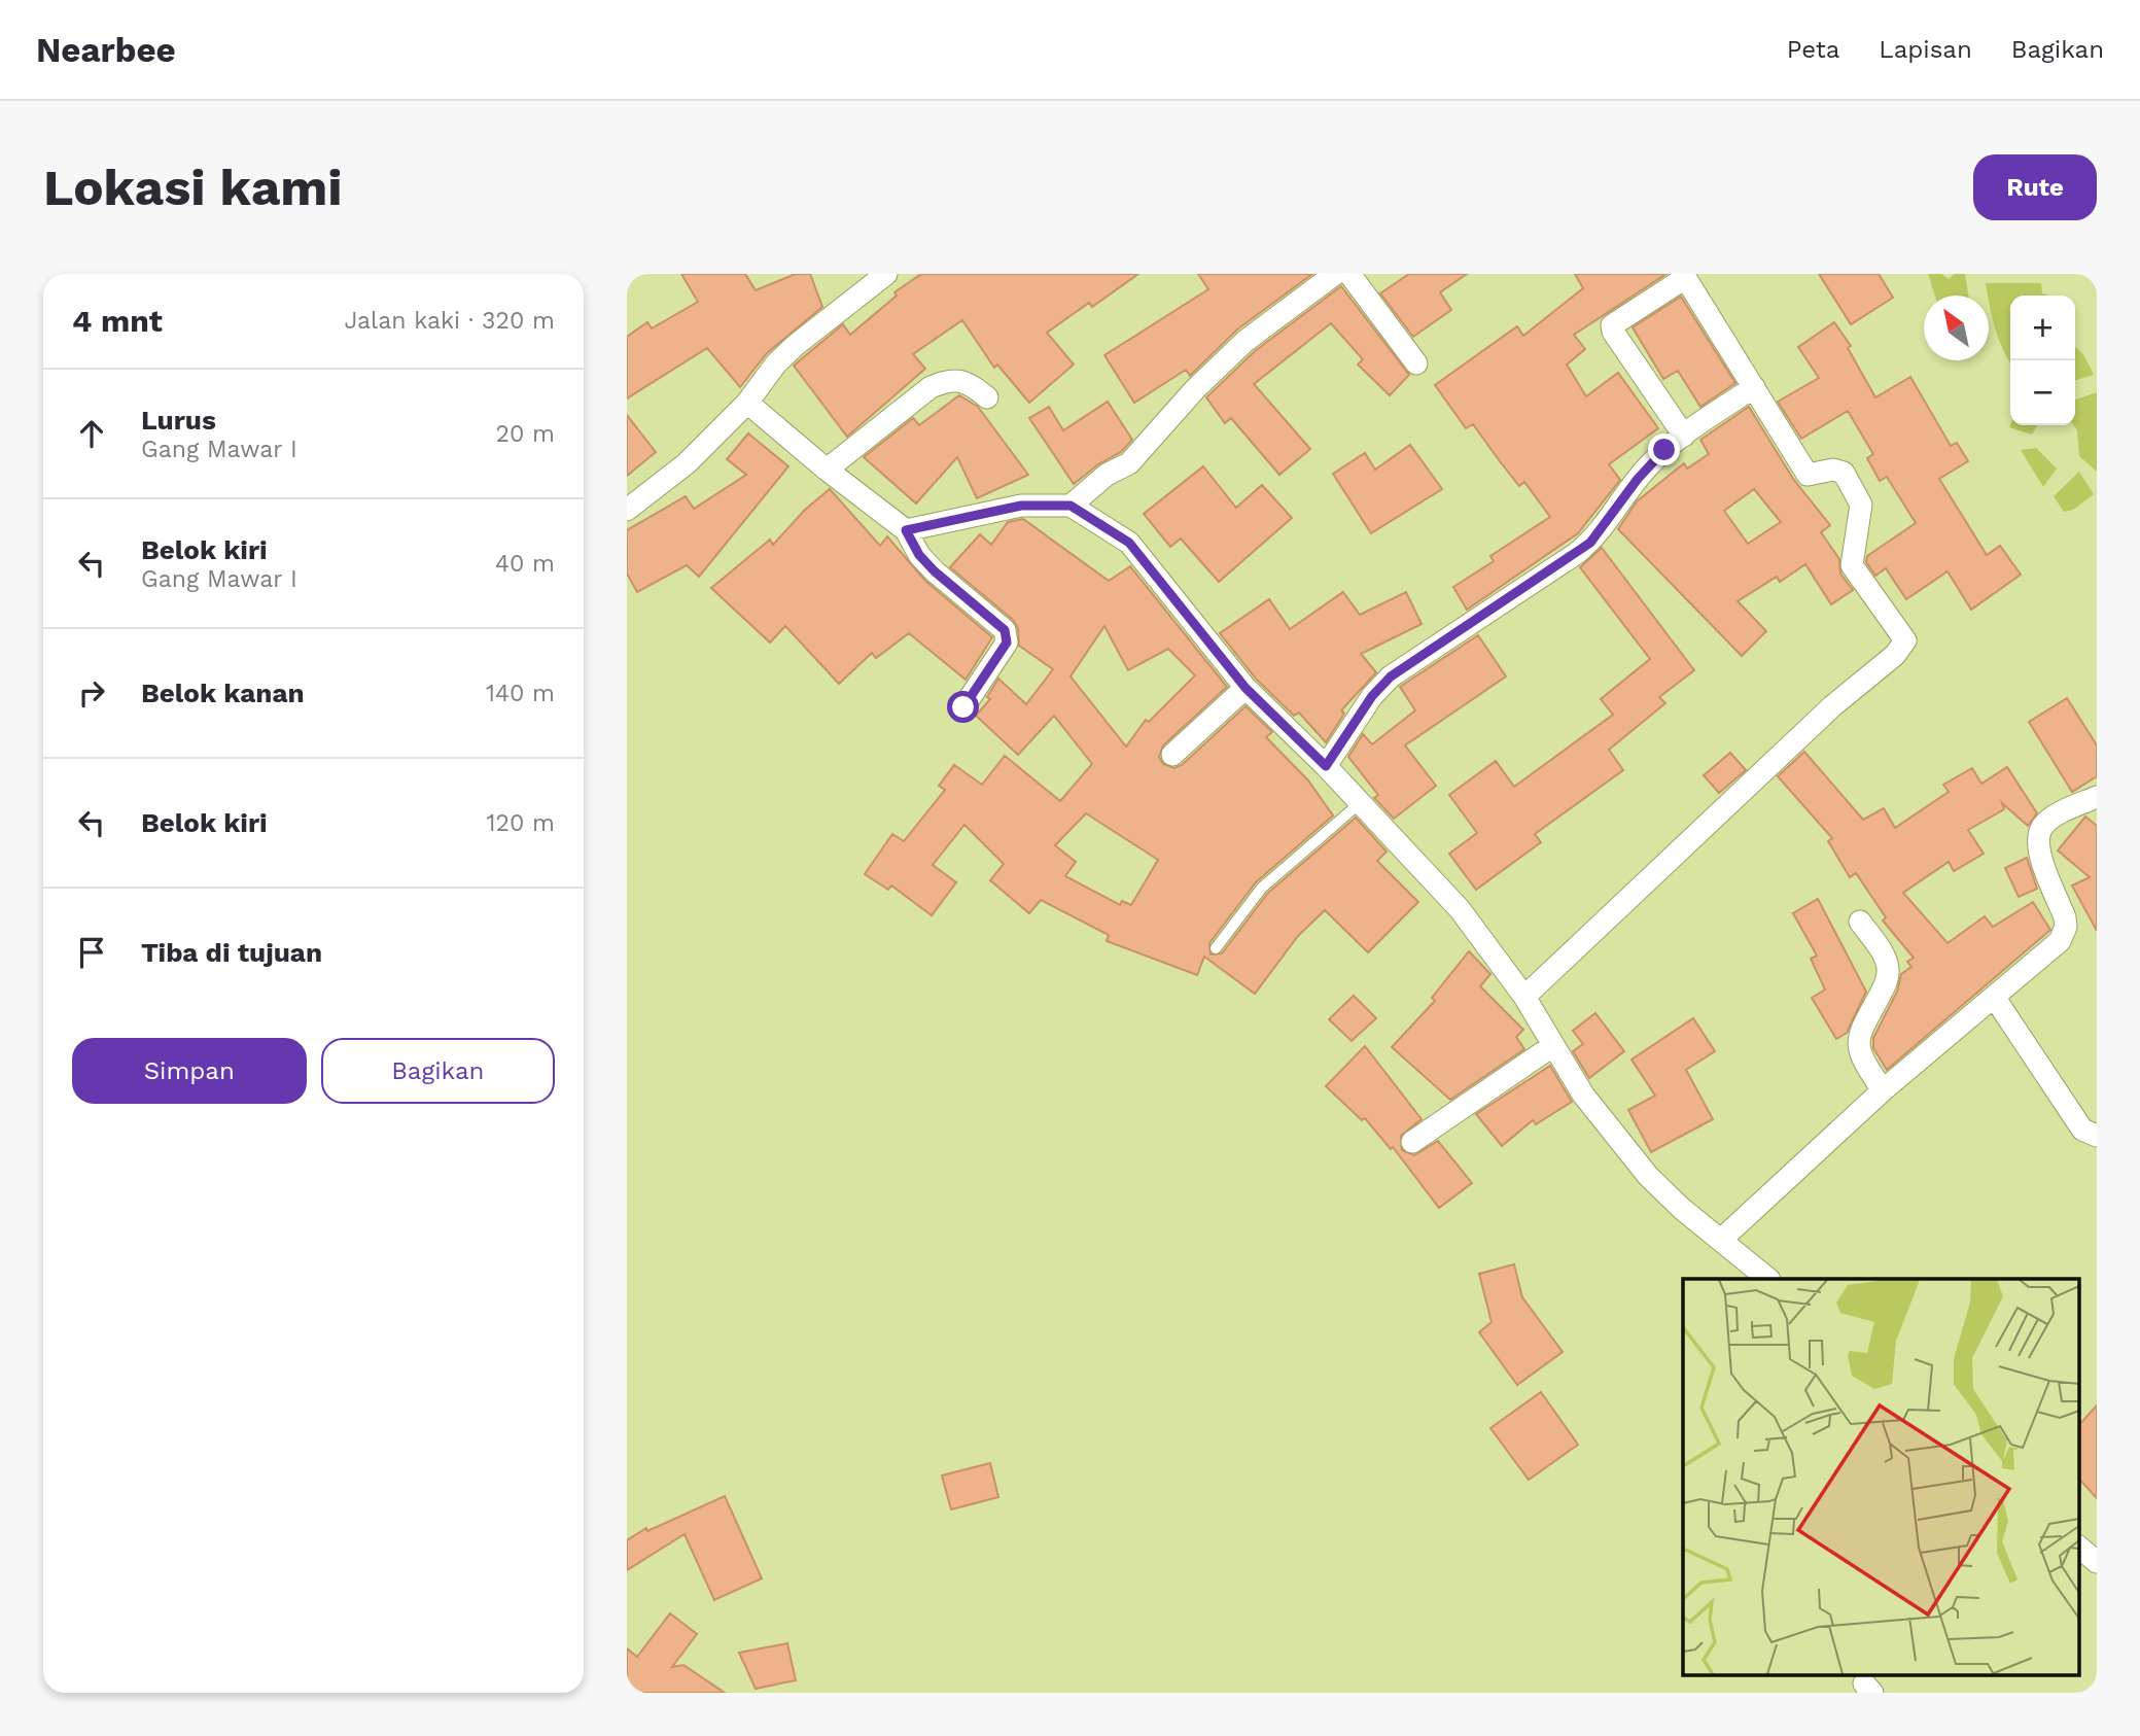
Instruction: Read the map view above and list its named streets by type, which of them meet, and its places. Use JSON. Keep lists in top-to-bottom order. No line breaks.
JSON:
{"north":"top left","page":{"header":"Nearbee","nav":["Peta","Lapisan","Bagikan"],"buttons":["Rute",["Simpan","Bagikan"]],"title":"Lokasi kami","heading":["4 mnt","Jalan kaki · 320 m"],"map_buttons":["+","−"],"list":[["Lurus","Gang Mawar I","20 m"],["Belok kiri","Gang Mawar I","40 m"],["Belok kanan","140 m"],["Belok kiri","120 m"],"Tiba di tujuan"]}}
